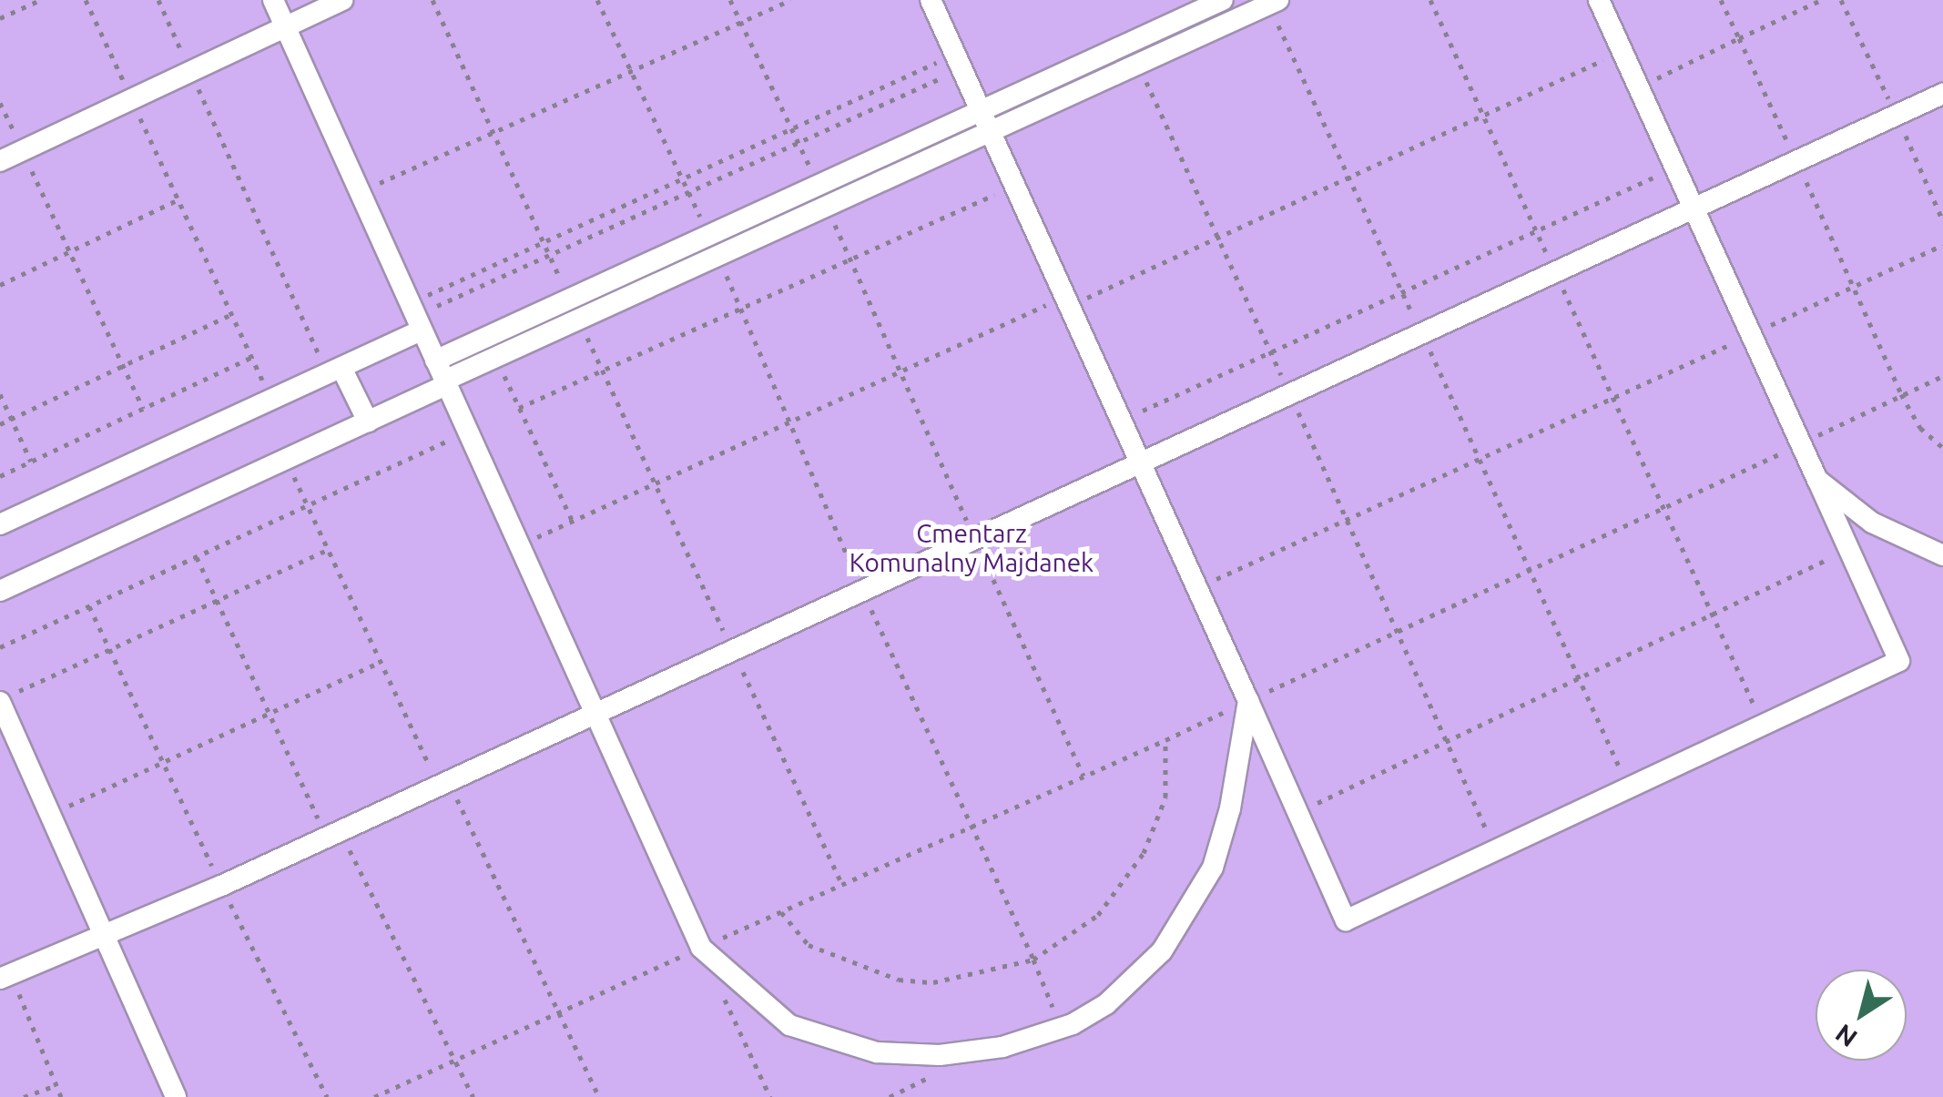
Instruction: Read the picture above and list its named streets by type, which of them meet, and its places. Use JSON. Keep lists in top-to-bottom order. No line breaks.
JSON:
{"parks":["Cmentarz Komunalny Majdanek"],"north":"bottom left"}
